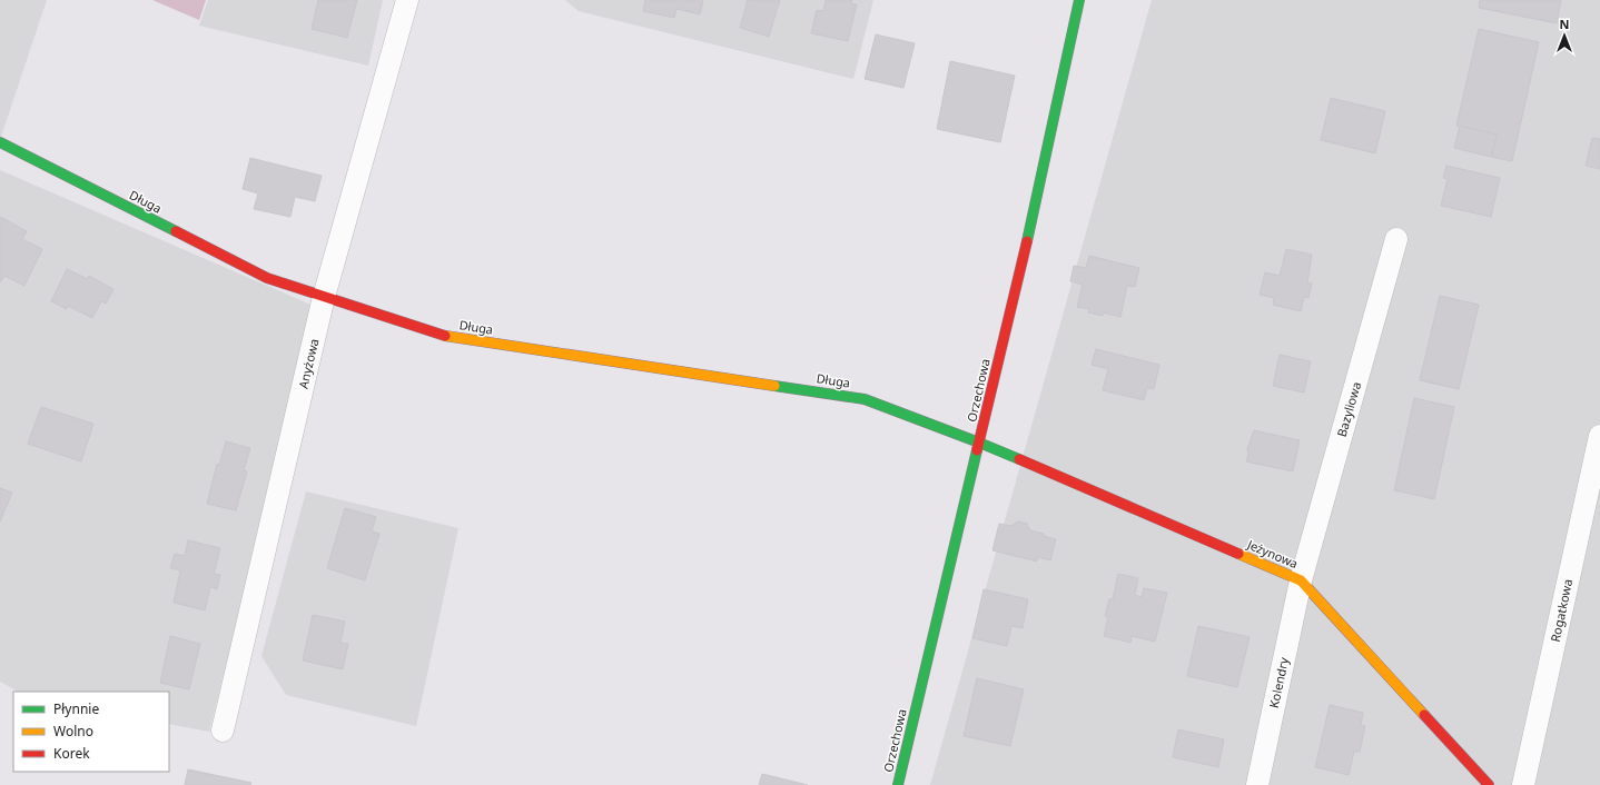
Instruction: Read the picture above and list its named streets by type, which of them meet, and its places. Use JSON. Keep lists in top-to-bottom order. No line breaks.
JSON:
{"streets":{"street":["Długa","Anyżowa","Orzechowa","Bazyliowa","Jeżynowa","Rogatkowa","Kolendry"]},"crossings":[["Długa","Anyżowa"],["Długa","Orzechowa"],["Długa","Jeżynowa"],["Orzechowa","Jeżynowa"],["Bazyliowa","Jeżynowa"],["Bazyliowa","Kolendry"],["Jeżynowa","Kolendry"]],"legend":["Płynnie","Wolno","Korek"],"north":"top"}
